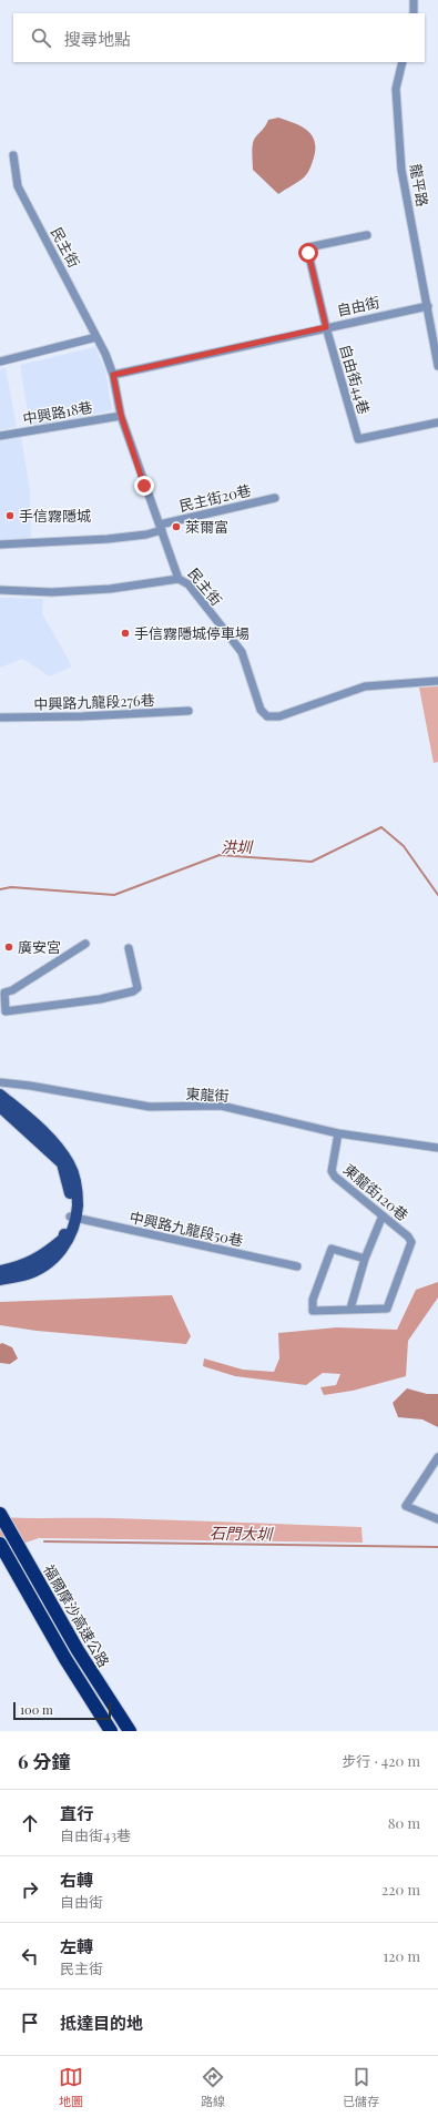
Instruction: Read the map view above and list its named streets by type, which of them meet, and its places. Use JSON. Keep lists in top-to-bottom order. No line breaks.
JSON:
{"streets":{"highway":["福爾摩沙高速公路"],"street":["龍平路","民主街","自由街","自由街44巷","中興路18巷","民主街20巷","中興路九龍段276巷","東龍街","東龍街120巷","中興路九龍段50巷"]},"crossings":[["龍平路","自由街"],["民主街","自由街"],["民主街","中興路18巷"],["民主街","民主街20巷"],["自由街","自由街44巷"],["東龍街","東龍街120巷"]],"water":["洪圳","石門大圳"],"places":["手信霧隱城","萊爾富","手信霧隱城停車場","廣安宮"],"scale_bar":"100 m","page":{"search":"搜尋地點","scale":"100 m","heading":["6 分鐘","步行 · 420 m"],"list":[["直行","自由街43巷","80 m"],["右轉","自由街","220 m"],["左轉","民主街","120 m"],"抵達目的地"],"nav":["地圖","路線","已儲存"]}}
